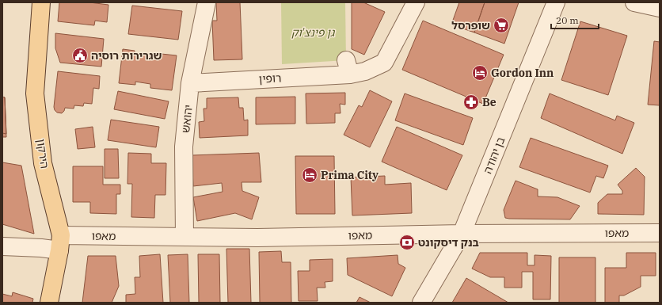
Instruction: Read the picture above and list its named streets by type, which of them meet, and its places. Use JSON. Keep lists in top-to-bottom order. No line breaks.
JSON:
{"streets":{"main road":["הירקון"],"street":["רופין","יהואש","בן יהודה","מאפו"]},"crossings":[["רופין","יהואש"],["יהואש","מאפו"],["הירקון","מאפו"],["בן יהודה","מאפו"]],"parks":["גן פינצ'וק"],"places":{"supermarket":["שופרסל"],"public building":["שגרירות רוסיה"],"hotel":["Gordon Inn","Prima City"],"pharmacy":["Be"],"bank":["בנק דיסקונט"]},"scale_bar":"20 m"}
